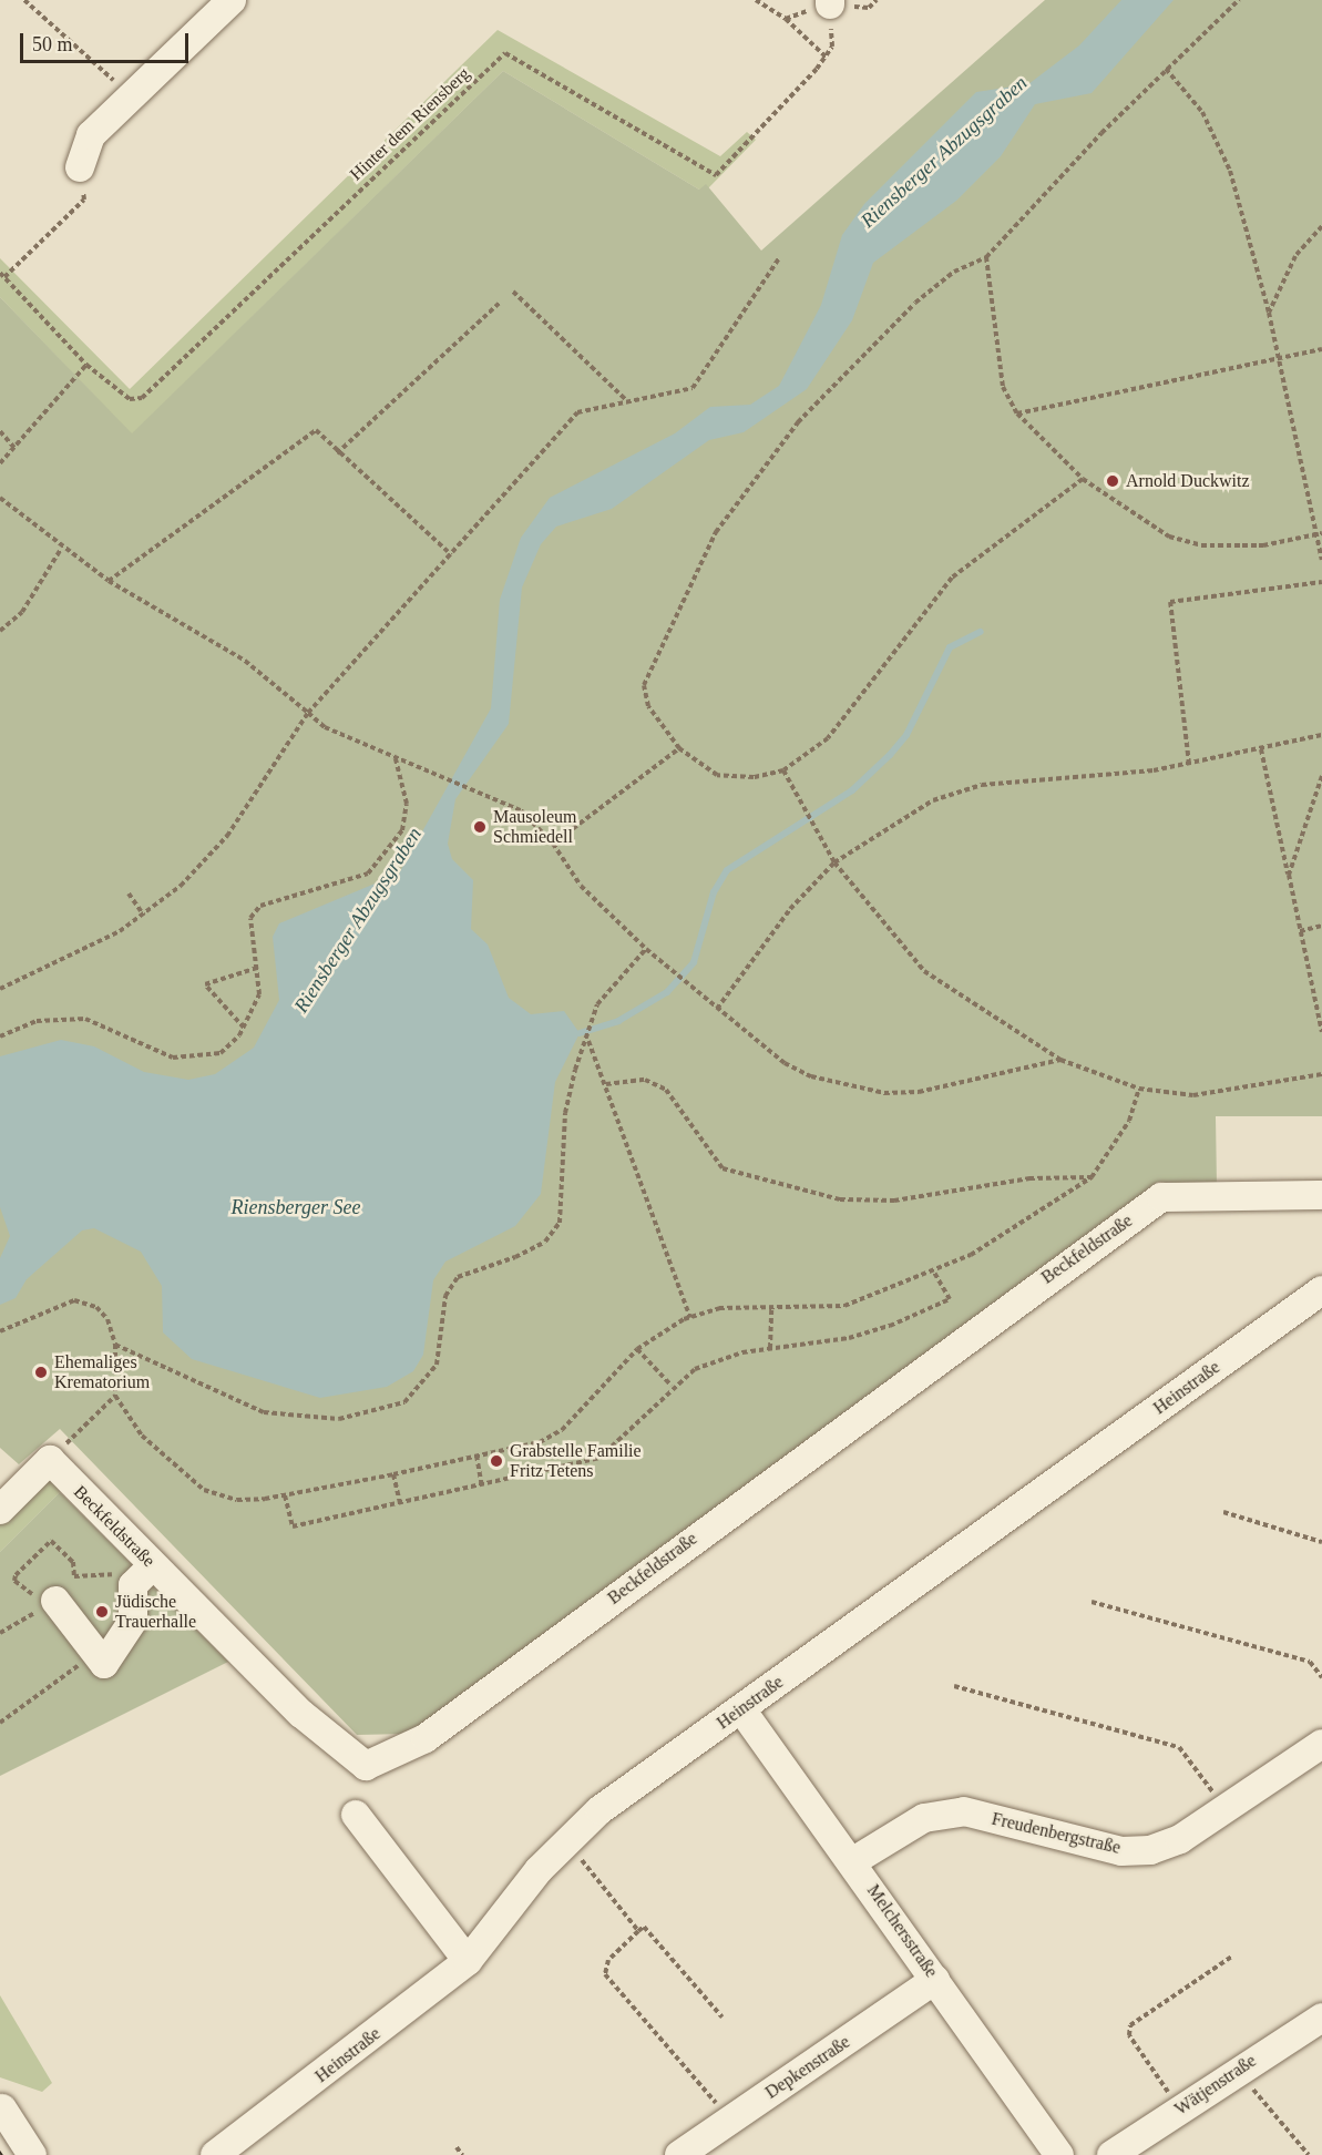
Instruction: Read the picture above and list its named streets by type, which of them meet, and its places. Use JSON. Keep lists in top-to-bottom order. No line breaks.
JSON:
{"streets":{"street":["Beckfeldstraße","Heinstraße","Freudenbergstraße","Melchersstraße","Depkenstraße","Wätjenstraße"],"path":["Hinter dem Riensberg"]},"crossings":[["Heinstraße","Melchersstraße"],["Freudenbergstraße","Melchersstraße"],["Melchersstraße","Depkenstraße"]],"water":["Riensberger Abzugsgraben","Riensberger See"],"places":["Arnold Duckwitz","Mausoleum Schmiedell","Ehemaliges Krematorium","Grabstelle Familie Fritz Tetens","Jüdische Trauerhalle"],"scale_bar":"50 m"}
